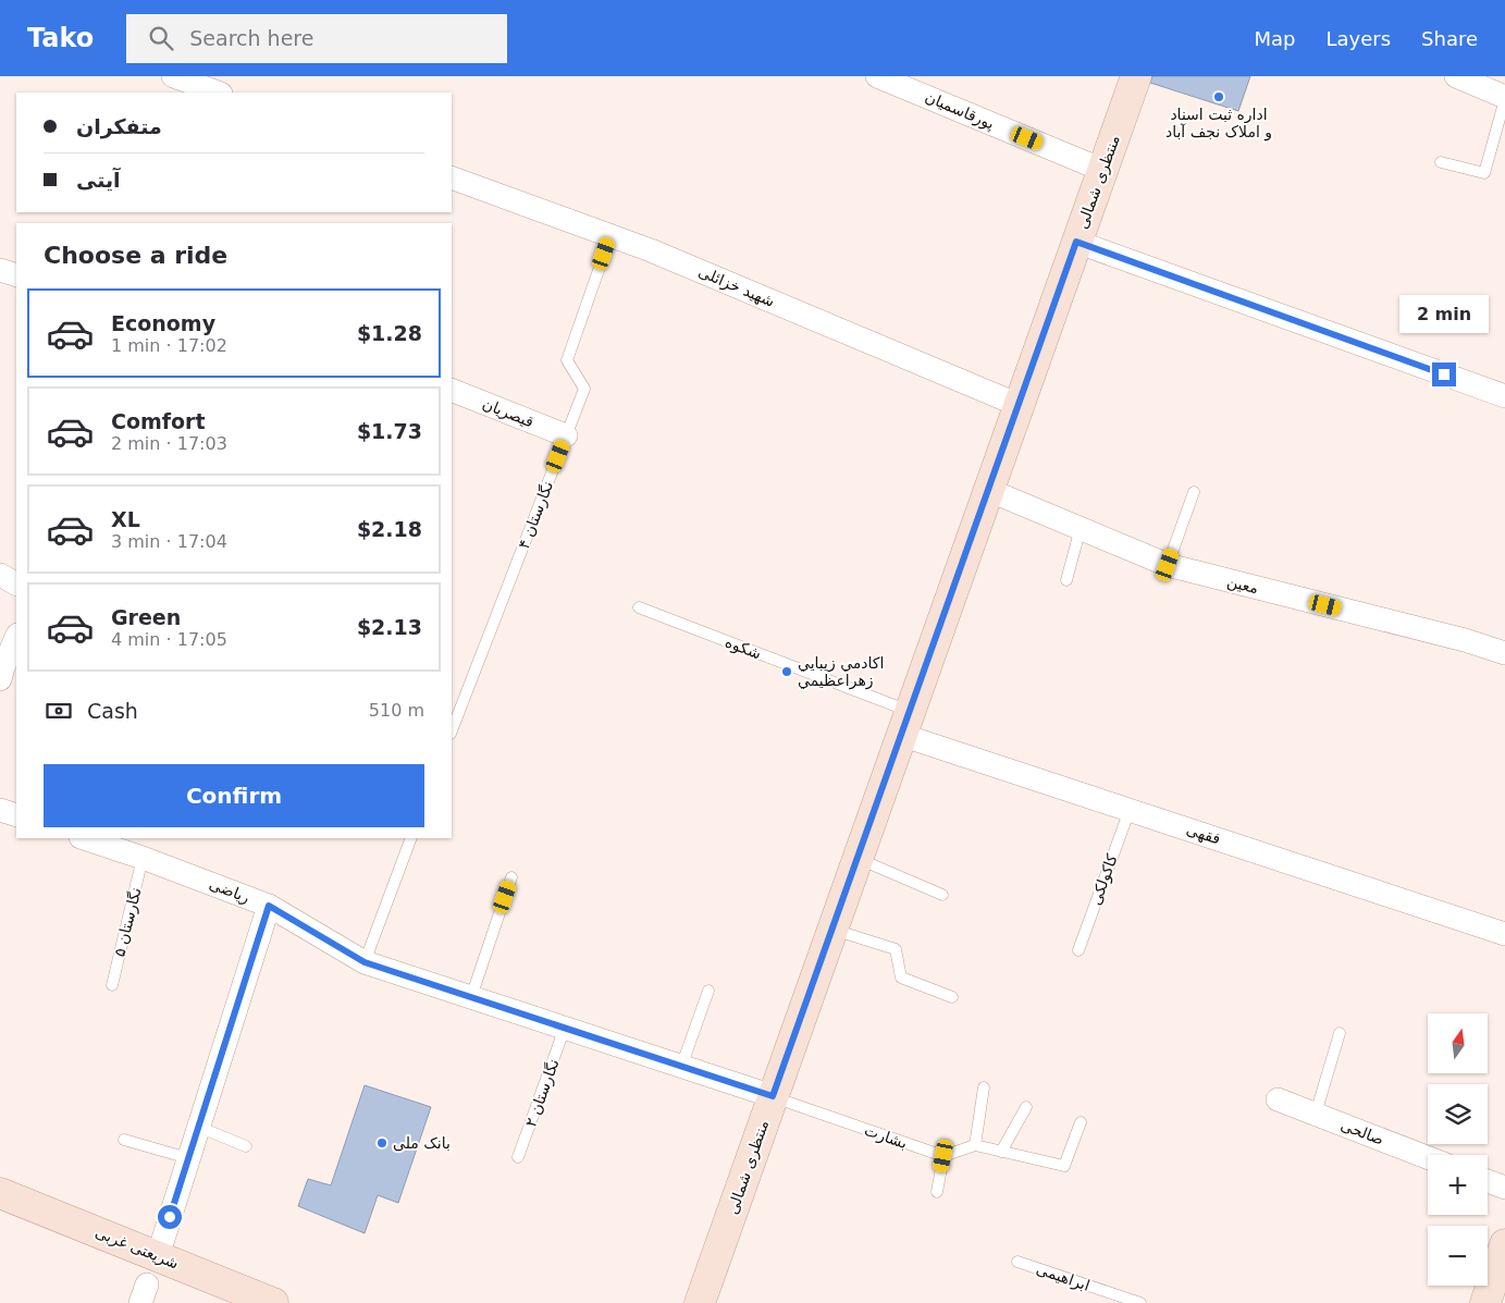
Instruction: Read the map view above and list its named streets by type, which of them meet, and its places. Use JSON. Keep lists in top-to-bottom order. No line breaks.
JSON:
{"streets":{"main road":["منتظری شمالی","شریعتی غربی"],"street":["پورقاسمیان","شهید خزائلی","قیصریان","معین","فقهی","ریاضی","صالحی"],"lane":["نگارستان ۴","شکوه","کاکولکی","نگارستان ۵","نگارستان ۲","بشارت","ابراهیمی"]},"crossings":[["پورقاسمیان","منتظری شمالی"],["منتظری شمالی","شهید خزائلی"],["منتظری شمالی","معین"],["منتظری شمالی","شکوه"],["منتظری شمالی","فقهی"],["منتظری شمالی","ریاضی"],["منتظری شمالی","بشارت"],["شهید خزائلی","نگارستان ۴"],["قیصریان","نگارستان ۴"],["شکوه","فقهی"],["فقهی","کاکولکی"],["ریاضی","نگارستان ۵"],["ریاضی","نگارستان ۲"],["ریاضی","بشارت"]],"places":["اداره ثبت اسناد و املاک نجف آباد","اكادمي زيبايي زهراعظيمي","بانک ملی"],"north":"top","page":{"header":"Tako","search":"Search here","nav":["Map","Layers","Share"],"banner":["متفکران","آیتی"],"heading":"Choose a ride","list":[{"name":"Economy","note":"1 min · 17:02","value":"$1.28"},{"name":"Comfort","note":"2 min · 17:03","value":"$1.73"},{"name":"XL","note":"3 min · 17:04","value":"$2.18"},{"name":"Green","note":"4 min · 17:05","value":"$2.13"}],"bubble":"2 min","pay":["Cash","510 m"],"buttons":"Confirm","map_buttons":["+","−"]}}
